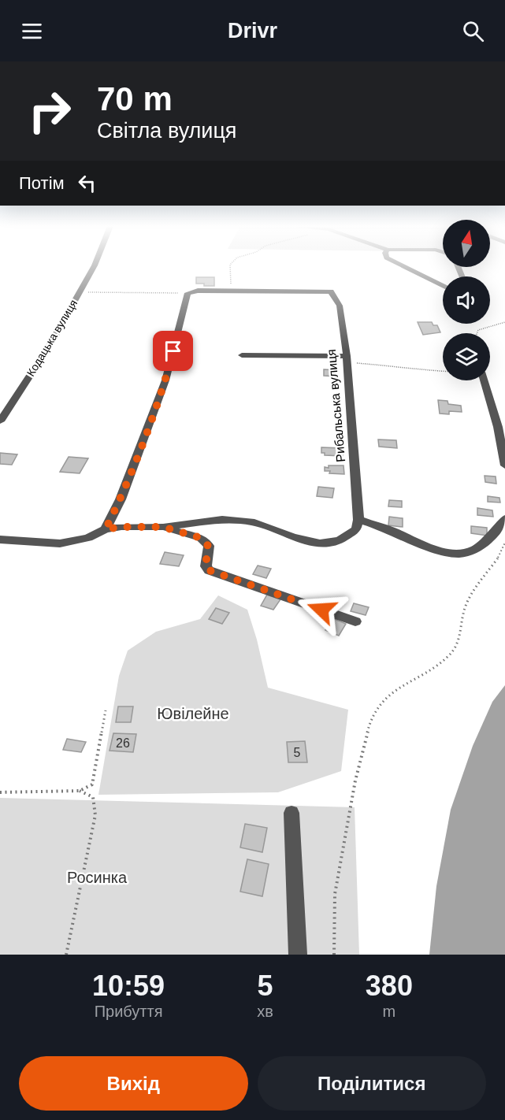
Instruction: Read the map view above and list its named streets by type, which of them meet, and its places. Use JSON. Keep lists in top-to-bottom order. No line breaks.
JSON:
{"streets":{"street":["Кодацька вулиця","Рибальська вулиця"]},"parks":["Ювілейне","Росинка"],"house_numbers":["26","5"],"north":"top","page":{"header":"Drivr","turn":["70 m","Світла вулиця"],"then":"Потім","eta":["10:59","Прибуття","5","хв","380","m"],"buttons":["Вихід","Поділитися"]}}
